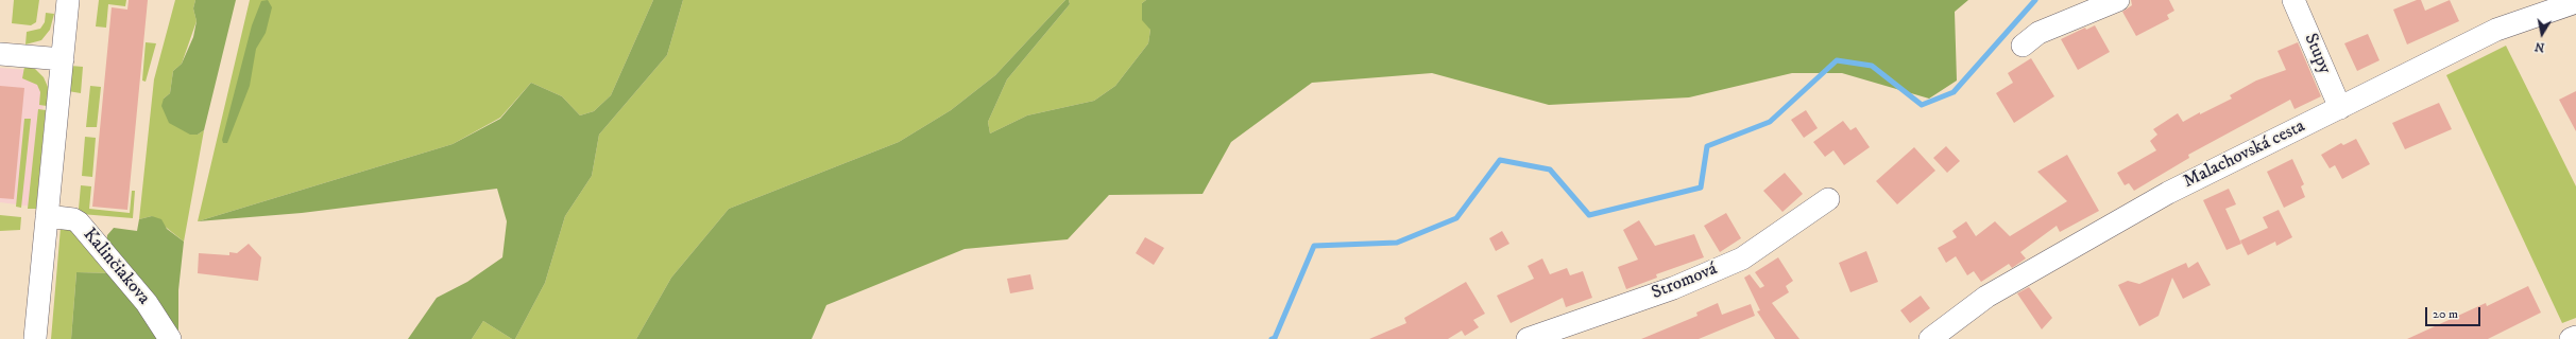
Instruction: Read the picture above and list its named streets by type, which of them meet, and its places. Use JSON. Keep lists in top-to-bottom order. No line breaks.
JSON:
{"streets":{"street":["Stupy","Malachovská cesta","Kalinčiakova","Stromová"]},"crossings":[["Stupy","Malachovská cesta"]],"scale_bar":"20 m","north":"bottom"}
